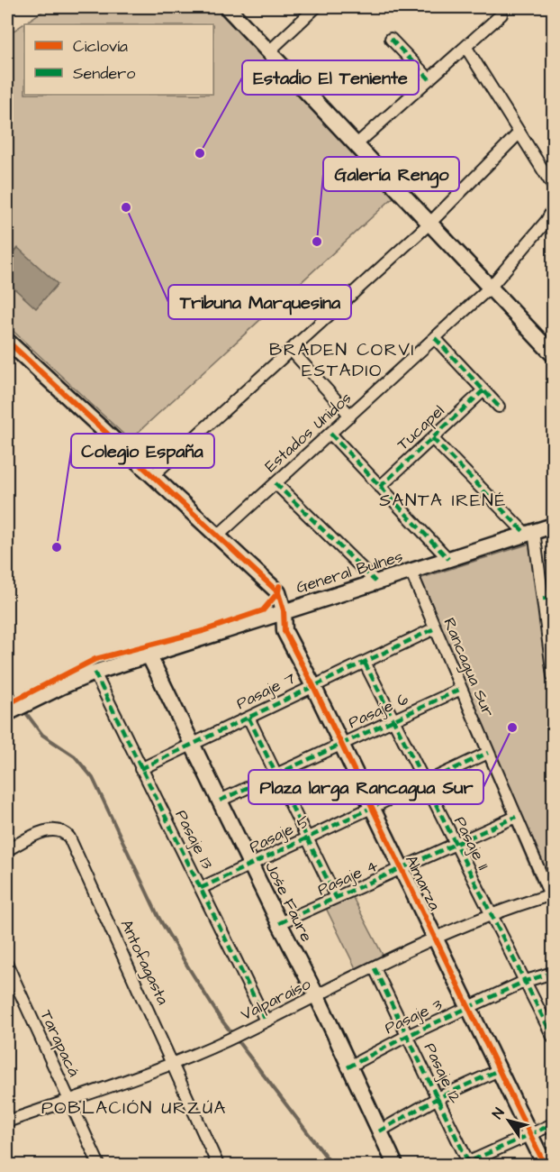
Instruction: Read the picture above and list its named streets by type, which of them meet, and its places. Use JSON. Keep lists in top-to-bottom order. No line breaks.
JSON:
{"streets":{"street":["Tucapel","Estados Unidos","General Bulnes","Rancagua Sur","Pasaje 7","Pasaje 6","Pasaje 5","Pasaje 13","Pasaje 11","Pasaje 4","Almarza","Jośe Faure","Antofagasta","Valparaíso","Pasaje 3","Tarapacá","Pasaje 12"]},"crossings":[["Estados Unidos","Almarza"],["General Bulnes","Rancagua Sur"],["General Bulnes","Pasaje 13"],["General Bulnes","Almarza"],["General Bulnes","Jośe Faure"],["Rancagua Sur","Pasaje 7"],["Rancagua Sur","Pasaje 6"],["Rancagua Sur","Pasaje 5"],["Rancagua Sur","Pasaje 4"],["Rancagua Sur","Valparaíso"],["Pasaje 7","Pasaje 13"],["Pasaje 7","Pasaje 11"],["Pasaje 7","Almarza"],["Pasaje 7","Jośe Faure"],["Pasaje 6","Pasaje 11"],["Pasaje 6","Almarza"],["Pasaje 6","Jośe Faure"],["Pasaje 5","Pasaje 13"],["Pasaje 5","Pasaje 11"],["Pasaje 5","Almarza"],["Pasaje 5","Jośe Faure"],["Pasaje 13","Valparaíso"],["Pasaje 11","Pasaje 4"],["Pasaje 11","Valparaíso"],["Pasaje 11","Pasaje 3"],["Pasaje 4","Almarza"],["Pasaje 4","Jośe Faure"],["Almarza","Valparaíso"],["Almarza","Pasaje 3"],["Jośe Faure","Valparaíso"],["Jośe Faure","Pasaje 3"],["Antofagasta","Valparaíso"],["Valparaíso","Tarapacá"],["Valparaíso","Pasaje 12"],["Pasaje 3","Pasaje 12"]],"districts":["BRADEN CORVI ESTADIO","SANTA IRENÉ","POBLACIÓN URZÚA"],"places":["Estadio El Teniente","Tribuna Marquesina","Galería Rengo","Colegio España","Plaza larga Rancagua Sur"],"legend":["Ciclovía","Sendero"],"north":"top left"}
